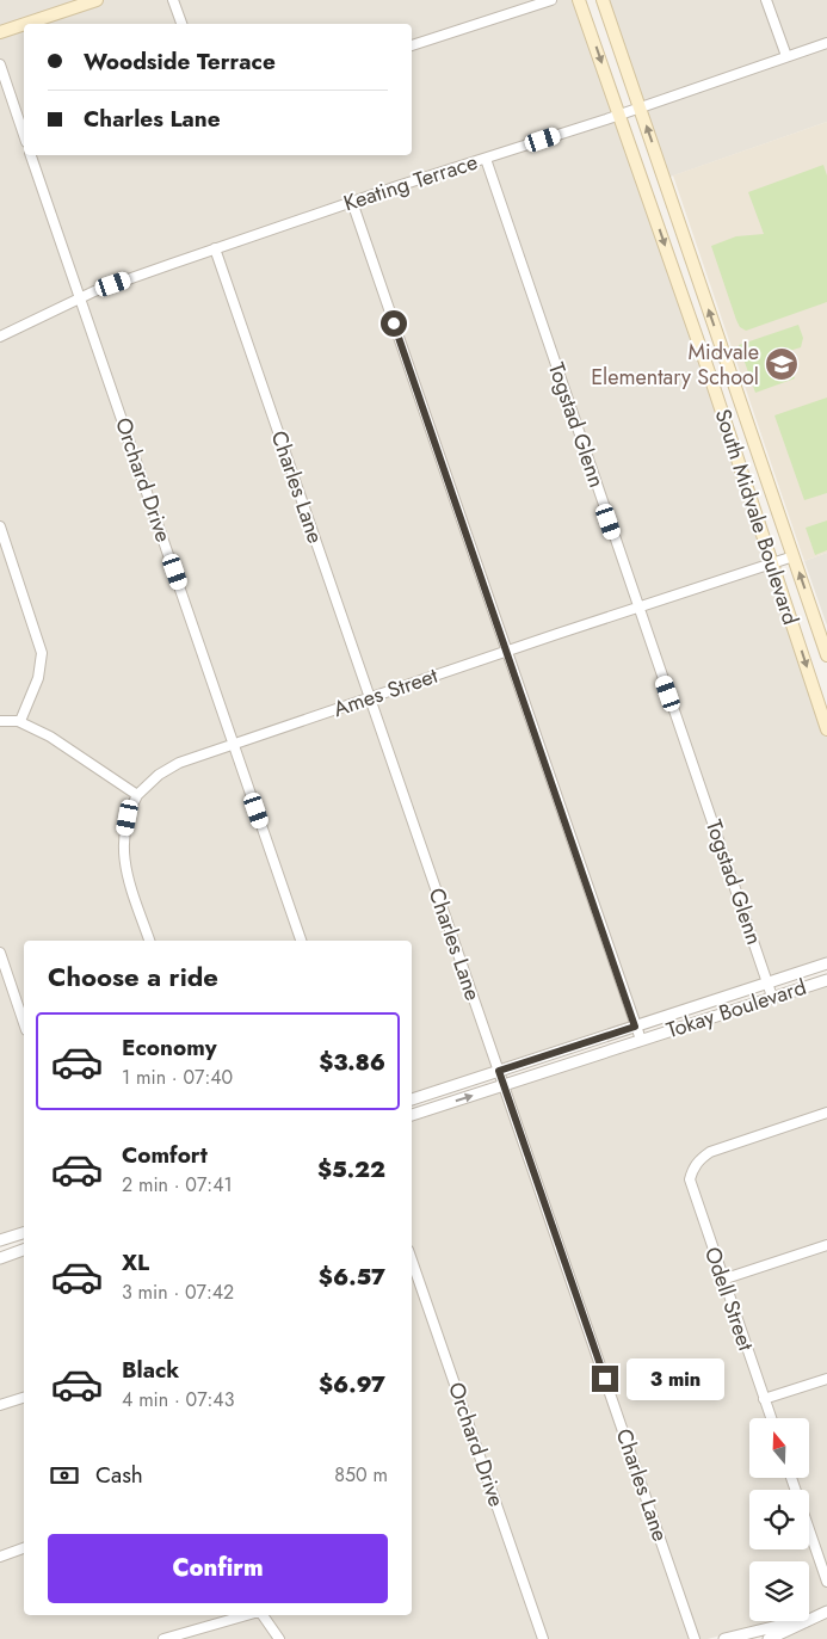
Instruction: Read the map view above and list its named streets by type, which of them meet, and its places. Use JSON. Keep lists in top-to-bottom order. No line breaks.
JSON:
{"streets":{"main road":["South Midvale Boulevard"],"street":["Keating Terrace","Togstad Glenn","Orchard Drive","Charles Lane","Ames Street","Tokay Boulevard","Odell Street"]},"crossings":[["Keating Terrace","Togstad Glenn"],["Keating Terrace","Orchard Drive"],["Keating Terrace","Charles Lane"],["Keating Terrace","South Midvale Boulevard"],["Togstad Glenn","Ames Street"],["Togstad Glenn","Tokay Boulevard"],["Orchard Drive","Ames Street"],["Charles Lane","Ames Street"],["Charles Lane","Tokay Boulevard"],["South Midvale Boulevard","Ames Street"]],"places":{"school or university":["Midvale Elementary School"]},"north":"top","page":{"banner":["Woodside Terrace","Charles Lane"],"heading":"Choose a ride","list":[{"name":"Economy","note":"1 min · 07:40","value":"$3.86"},{"name":"Comfort","note":"2 min · 07:41","value":"$5.22"},{"name":"XL","note":"3 min · 07:42","value":"$6.57"},{"name":"Black","note":"4 min · 07:43","value":"$6.97"}],"bubble":"3 min","pay":["Cash","850 m"],"buttons":"Confirm"}}
